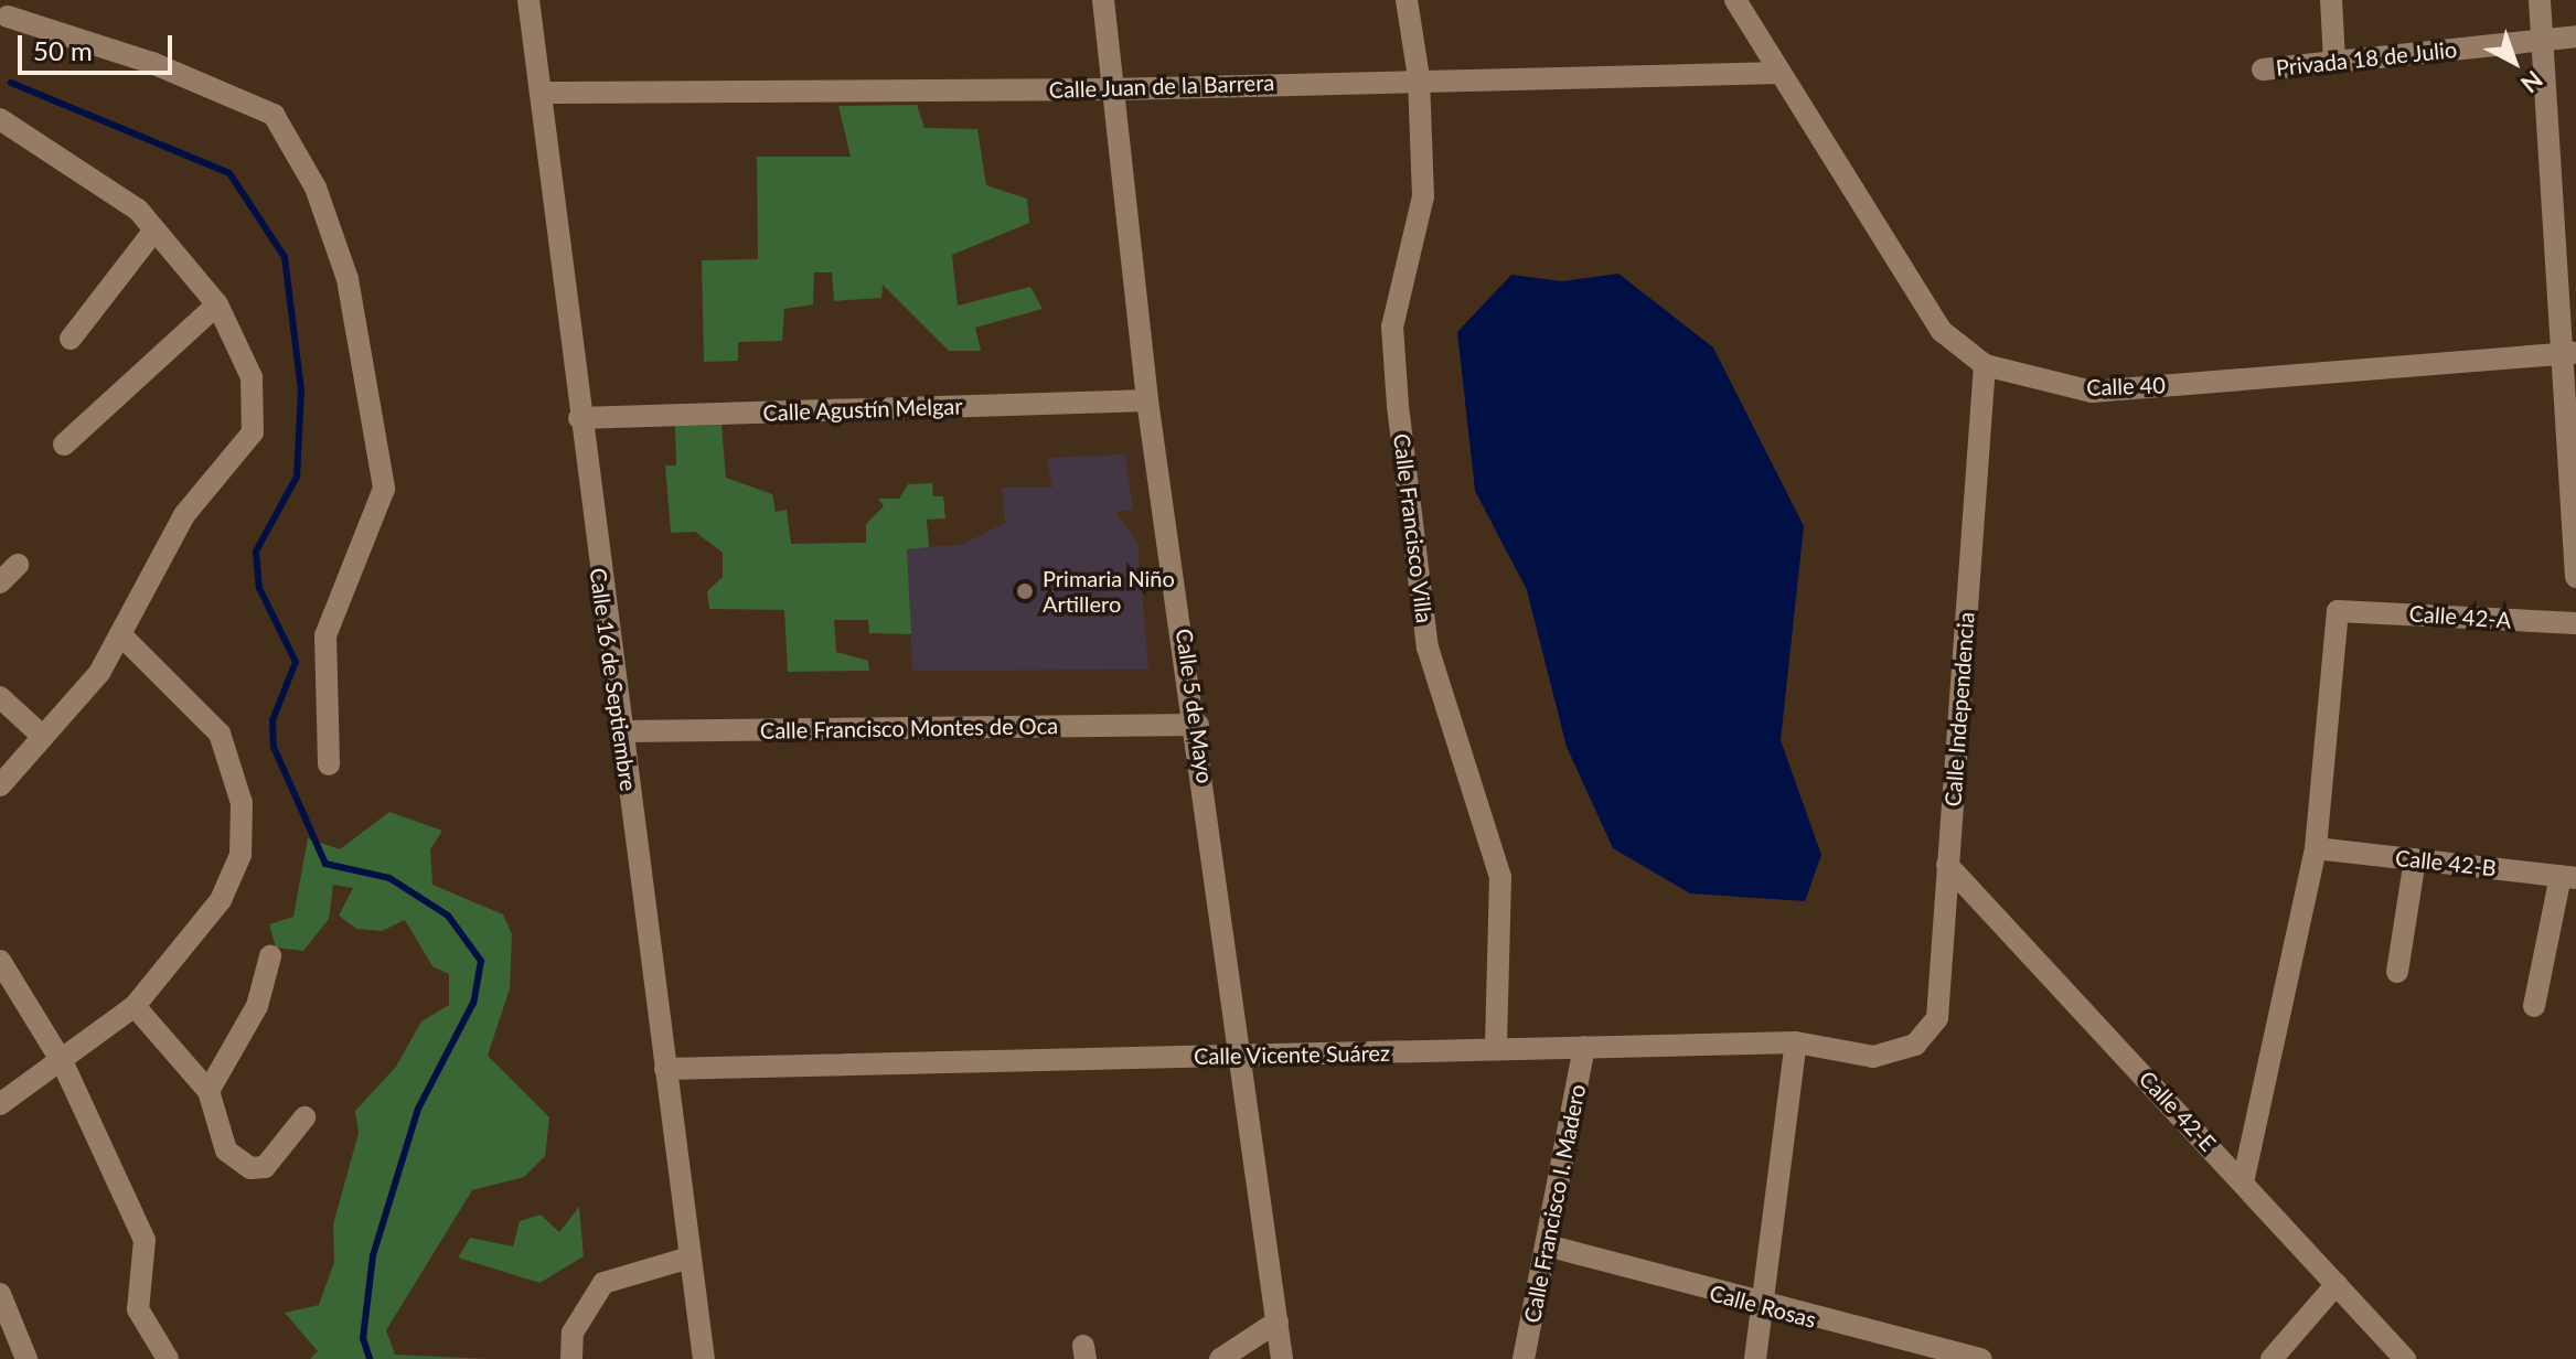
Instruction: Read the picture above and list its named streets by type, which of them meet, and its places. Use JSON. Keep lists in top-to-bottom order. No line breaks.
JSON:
{"streets":{"street":["Privada 18 de Julio","Calle Juan de la Barrera","Calle 40","Calle Agustín Melgar","Calle Francisco Villa","Calle 42-A","Calle 16 de Septiembre","Calle 5 de Mayo","Calle Independencia","Calle Francisco Montes de Oca","Calle 42-B","Calle Vicente Suárez","Calle 42-E","Calle Francisco I. Madero","Calle Rosas"]},"crossings":[["Calle Juan de la Barrera","Calle 40"],["Calle Juan de la Barrera","Calle Francisco Villa"],["Calle Juan de la Barrera","Calle 16 de Septiembre"],["Calle Juan de la Barrera","Calle 5 de Mayo"],["Calle 40","Calle Independencia"],["Calle Agustín Melgar","Calle 16 de Septiembre"],["Calle Agustín Melgar","Calle 5 de Mayo"],["Calle Francisco Villa","Calle Vicente Suárez"],["Calle 42-A","Calle 42-B"],["Calle 16 de Septiembre","Calle Francisco Montes de Oca"],["Calle 16 de Septiembre","Calle Vicente Suárez"],["Calle 5 de Mayo","Calle Francisco Montes de Oca"],["Calle 5 de Mayo","Calle Vicente Suárez"],["Calle Independencia","Calle Vicente Suárez"],["Calle Independencia","Calle 42-E"],["Calle Vicente Suárez","Calle Francisco I. Madero"],["Calle Francisco I. Madero","Calle Rosas"]],"places":["Primaria Niño Artillero"],"scale_bar":"50 m","north":"bottom right"}
